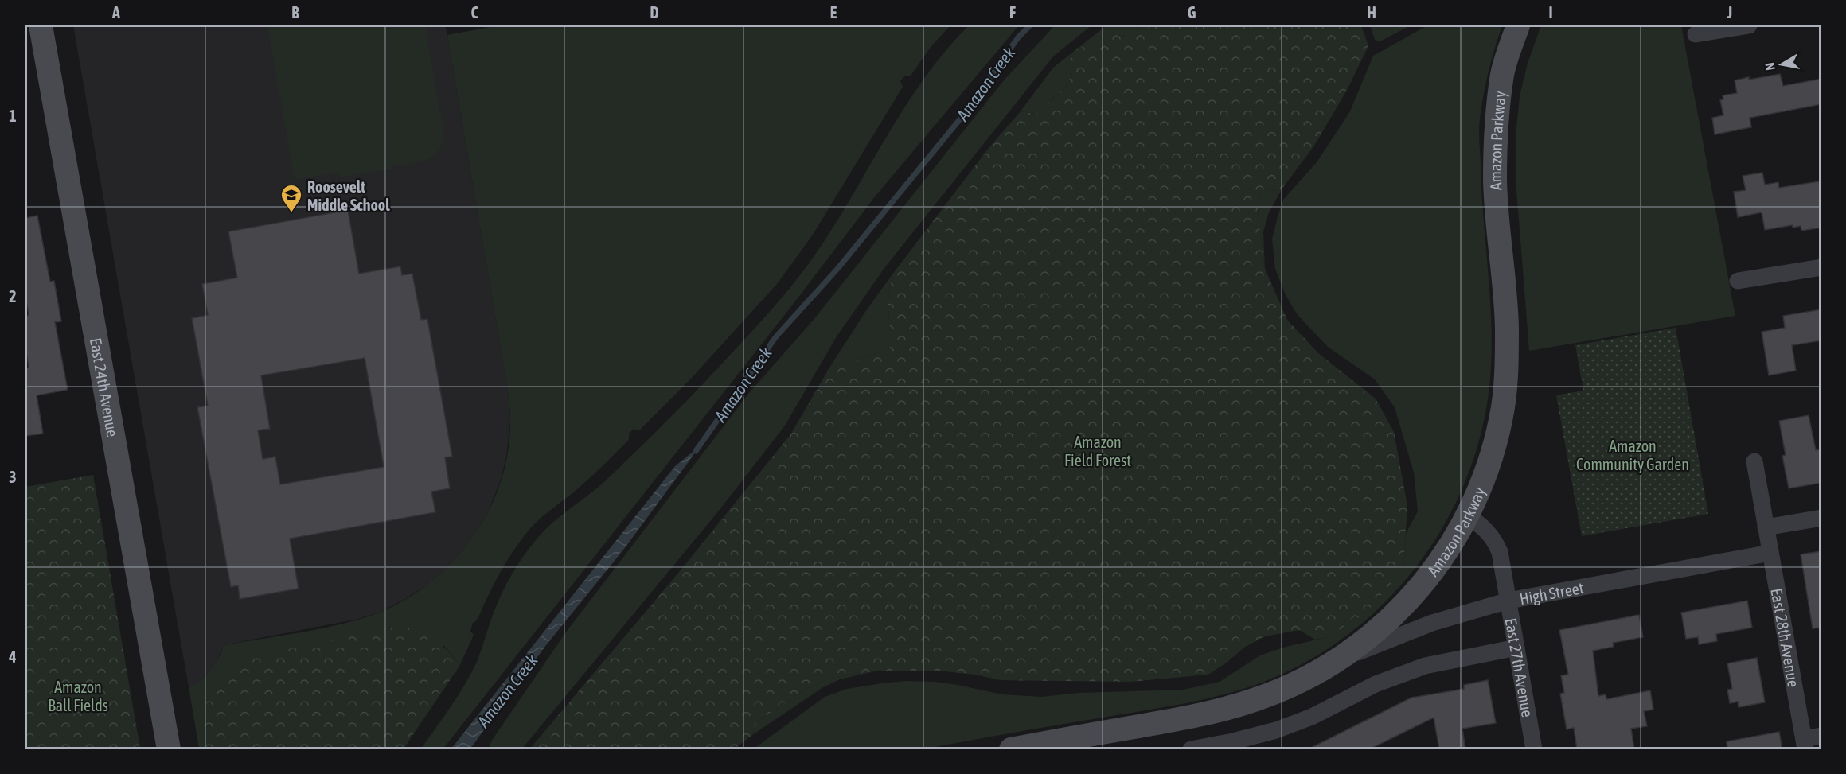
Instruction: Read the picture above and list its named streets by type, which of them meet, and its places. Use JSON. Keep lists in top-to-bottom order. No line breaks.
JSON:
{"streets":{"main road":["Amazon Parkway","East 24th Avenue"],"street":["High Street","East 28th Avenue","East 27th Avenue"]},"crossings":[["Amazon Parkway","High Street"],["Amazon Parkway","East 27th Avenue"],["High Street","East 28th Avenue"],["High Street","East 27th Avenue"]],"water":["Amazon Creek"],"parks":["Amazon Field Forest","Amazon Community Garden","Amazon Ball Fields"],"places":{"school or university":["Roosevelt Middle School"]},"north":"left","grid":{"columns":["A","B","C","D","E","F","G","H","I","J"],"rows":["1","2","3","4"]}}
